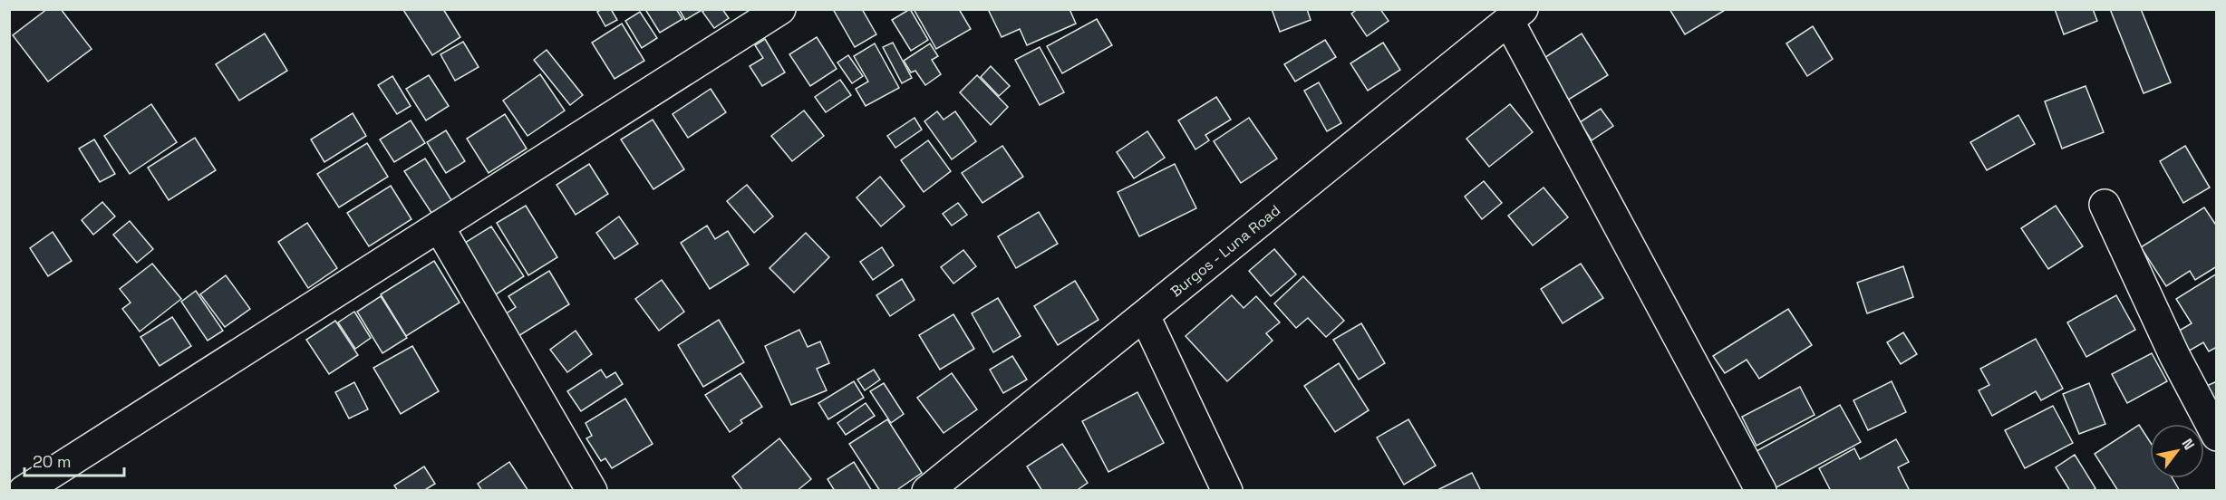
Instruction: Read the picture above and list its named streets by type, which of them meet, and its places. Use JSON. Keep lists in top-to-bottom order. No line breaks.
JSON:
{"streets":{"street":["Burgos - Luna Road"]},"scale_bar":"20 m","north":"top right"}
